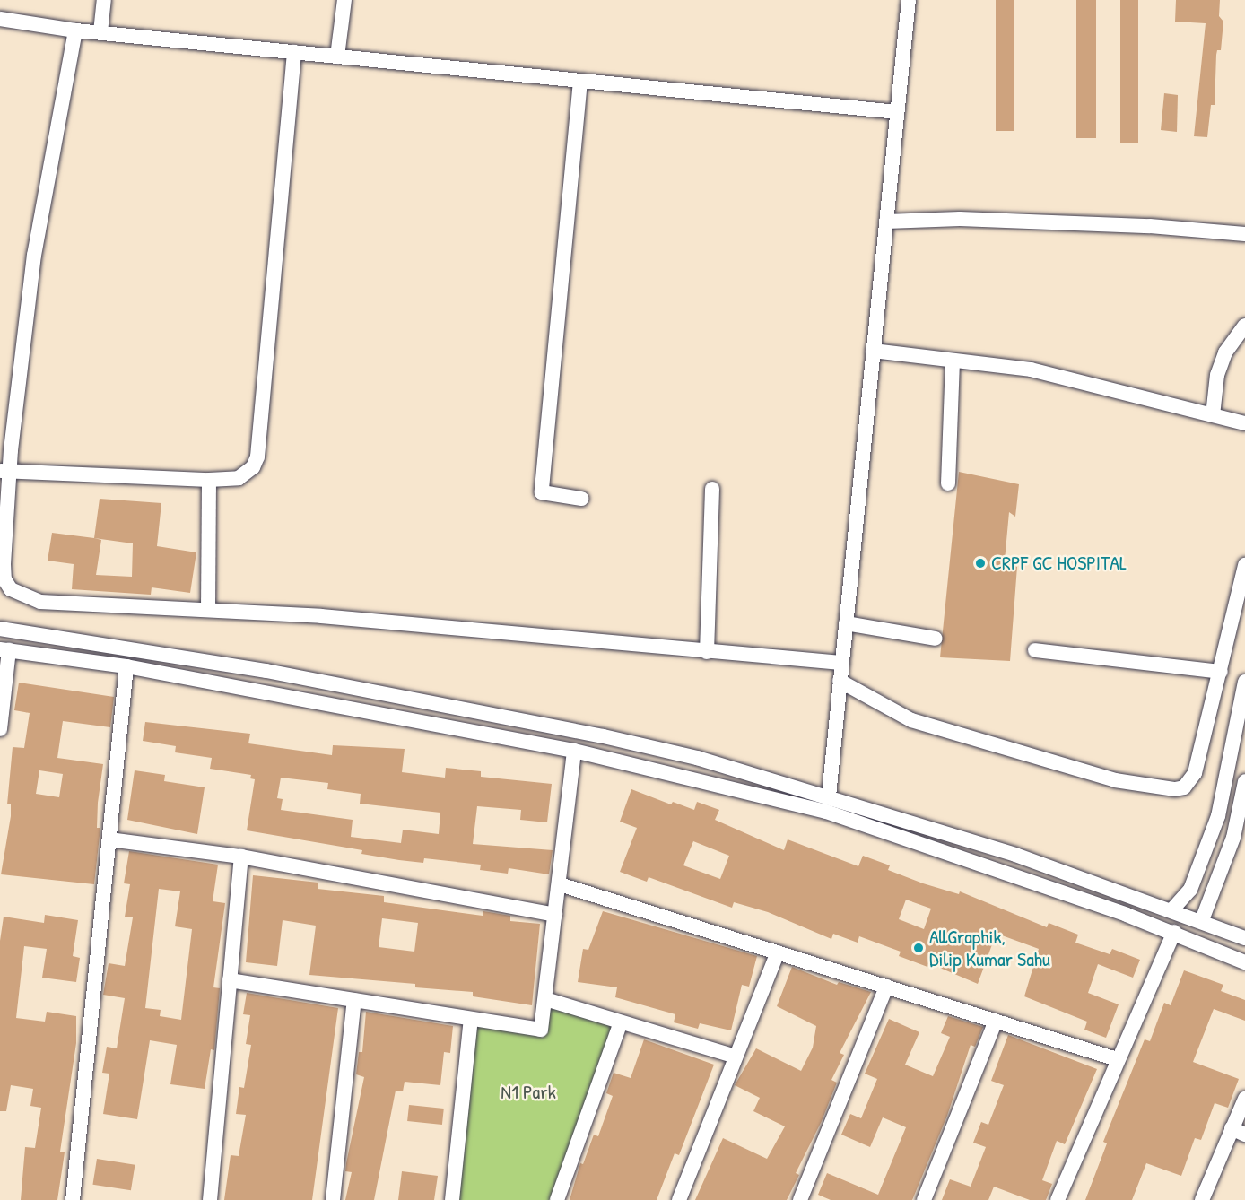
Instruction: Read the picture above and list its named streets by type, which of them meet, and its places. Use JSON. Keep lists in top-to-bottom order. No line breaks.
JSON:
{"parks":["N1 Park"],"places":["CRPF GC HOSPITAL","AllGraphik, Dilip Kumar Sahu"]}
